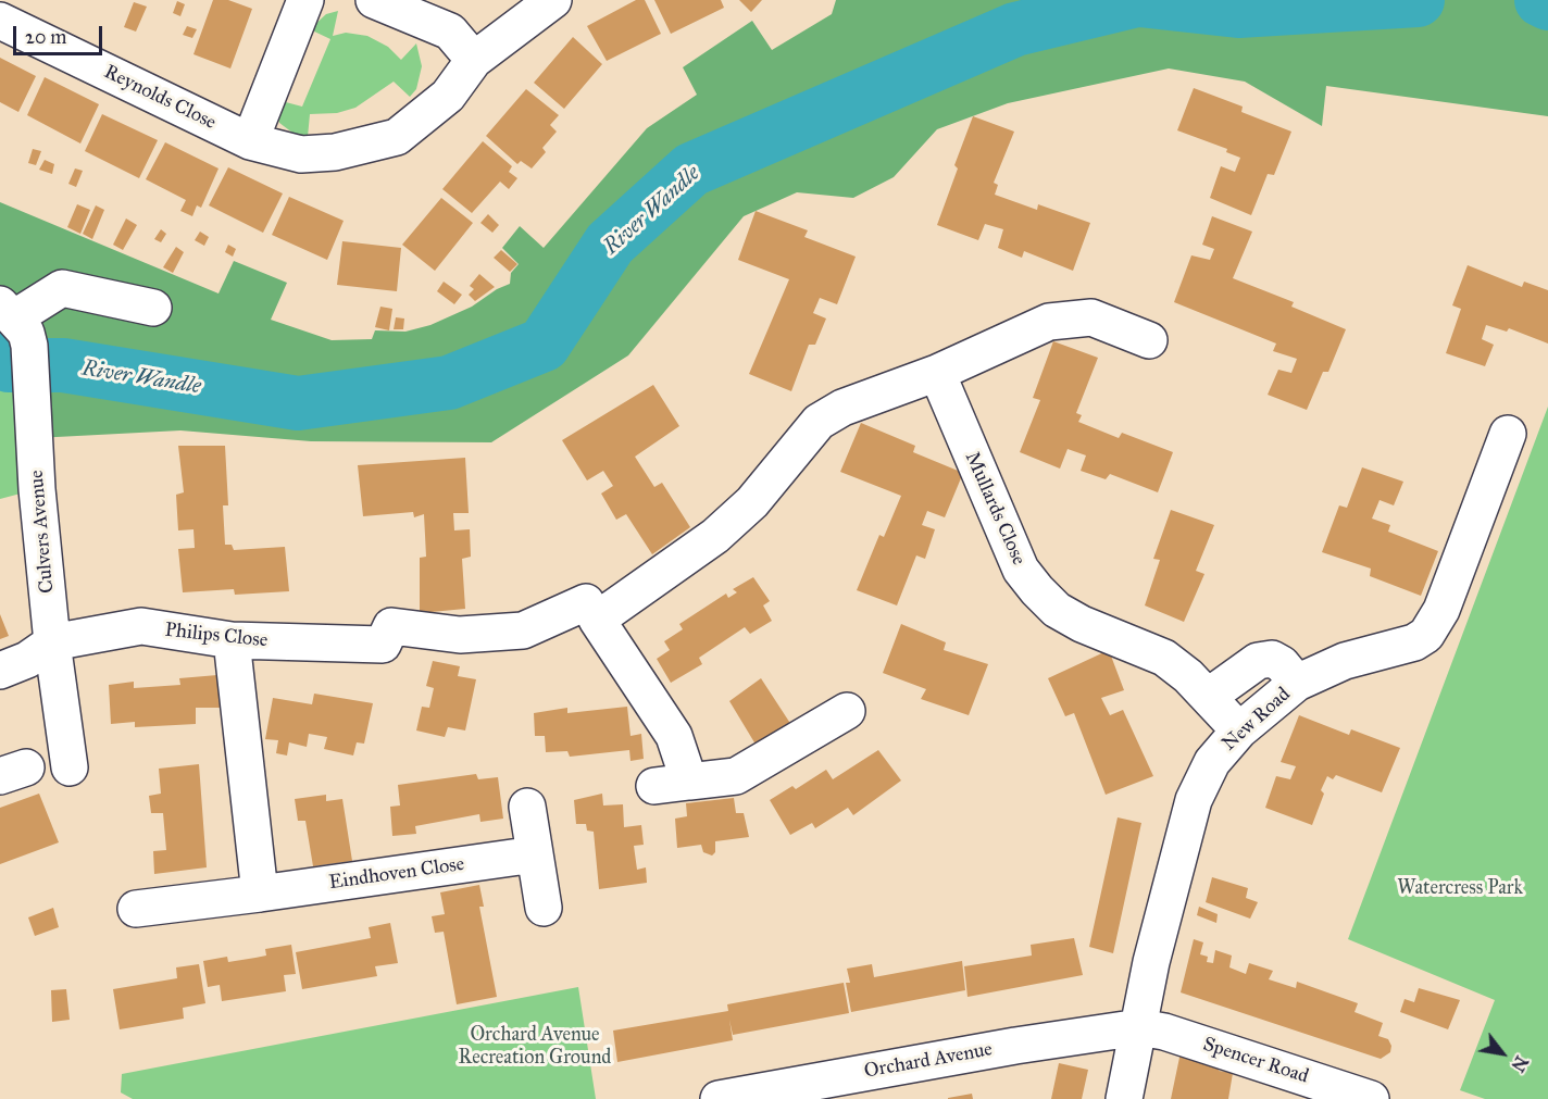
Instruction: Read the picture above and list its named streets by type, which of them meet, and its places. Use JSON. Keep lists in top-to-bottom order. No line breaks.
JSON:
{"streets":{"street":["Reynolds Close","Mullards Close","Culvers Avenue","Philips Close","New Road","Eindhoven Close","Orchard Avenue","Spencer Road"]},"crossings":[["Mullards Close","New Road"],["Culvers Avenue","Philips Close"],["New Road","Orchard Avenue"],["New Road","Spencer Road"],["Orchard Avenue","Spencer Road"]],"water":["River Wandle"],"parks":["Watercress Park","Orchard Avenue Recreation Ground"],"scale_bar":"20 m","north":"bottom right"}
